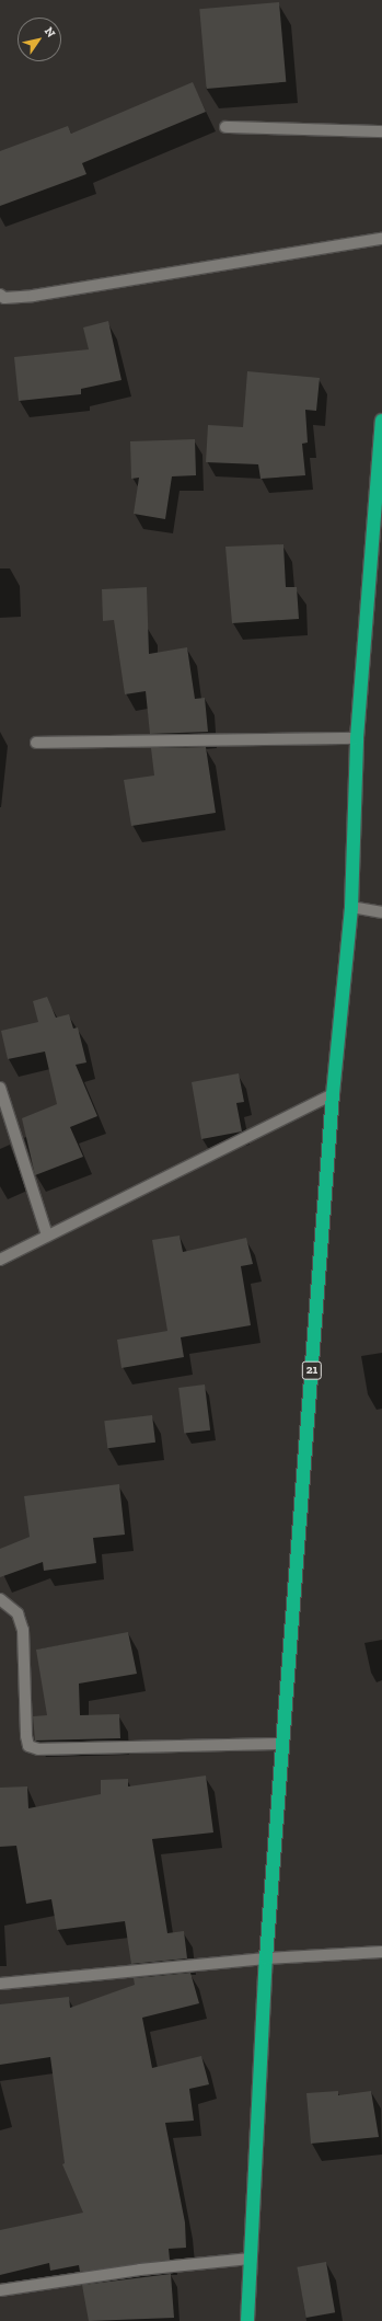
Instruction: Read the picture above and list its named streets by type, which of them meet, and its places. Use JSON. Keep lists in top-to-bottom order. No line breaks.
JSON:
{"streets":{"highway":["21"]},"north":"top right"}
